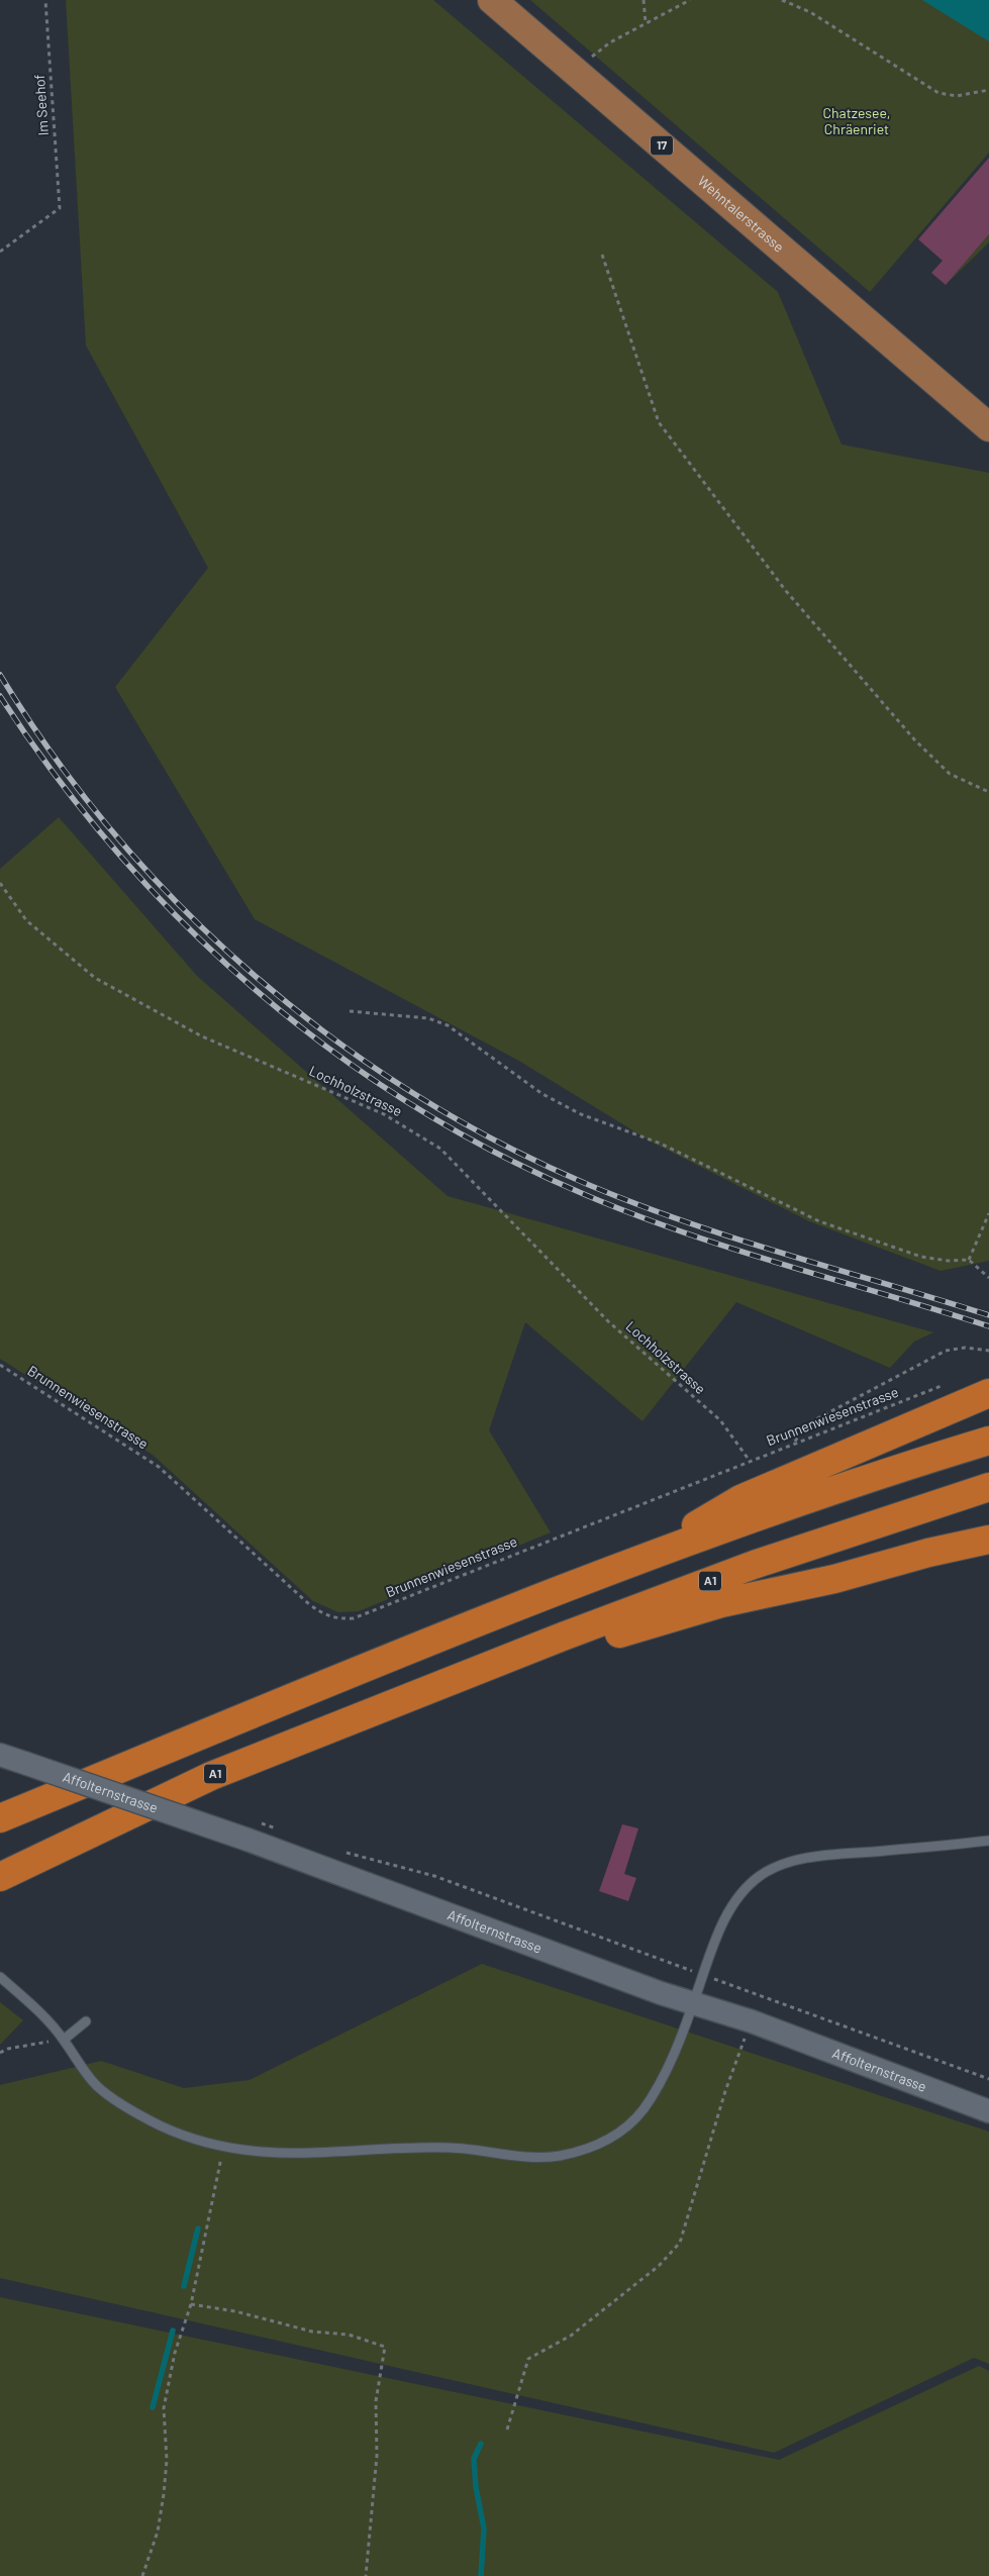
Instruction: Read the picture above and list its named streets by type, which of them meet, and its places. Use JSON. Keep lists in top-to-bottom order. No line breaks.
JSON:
{"streets":{"highway":["A1"],"main road":["17","Wehntalerstrasse"],"street":["Affolternstrasse"],"path":["Im Seehof","Lochholzstrasse","Brunnenwiesenstrasse"]},"crossings":[["Lochholzstrasse","Brunnenwiesenstrasse"]],"parks":["Chatzesee, Chräenriet"]}
